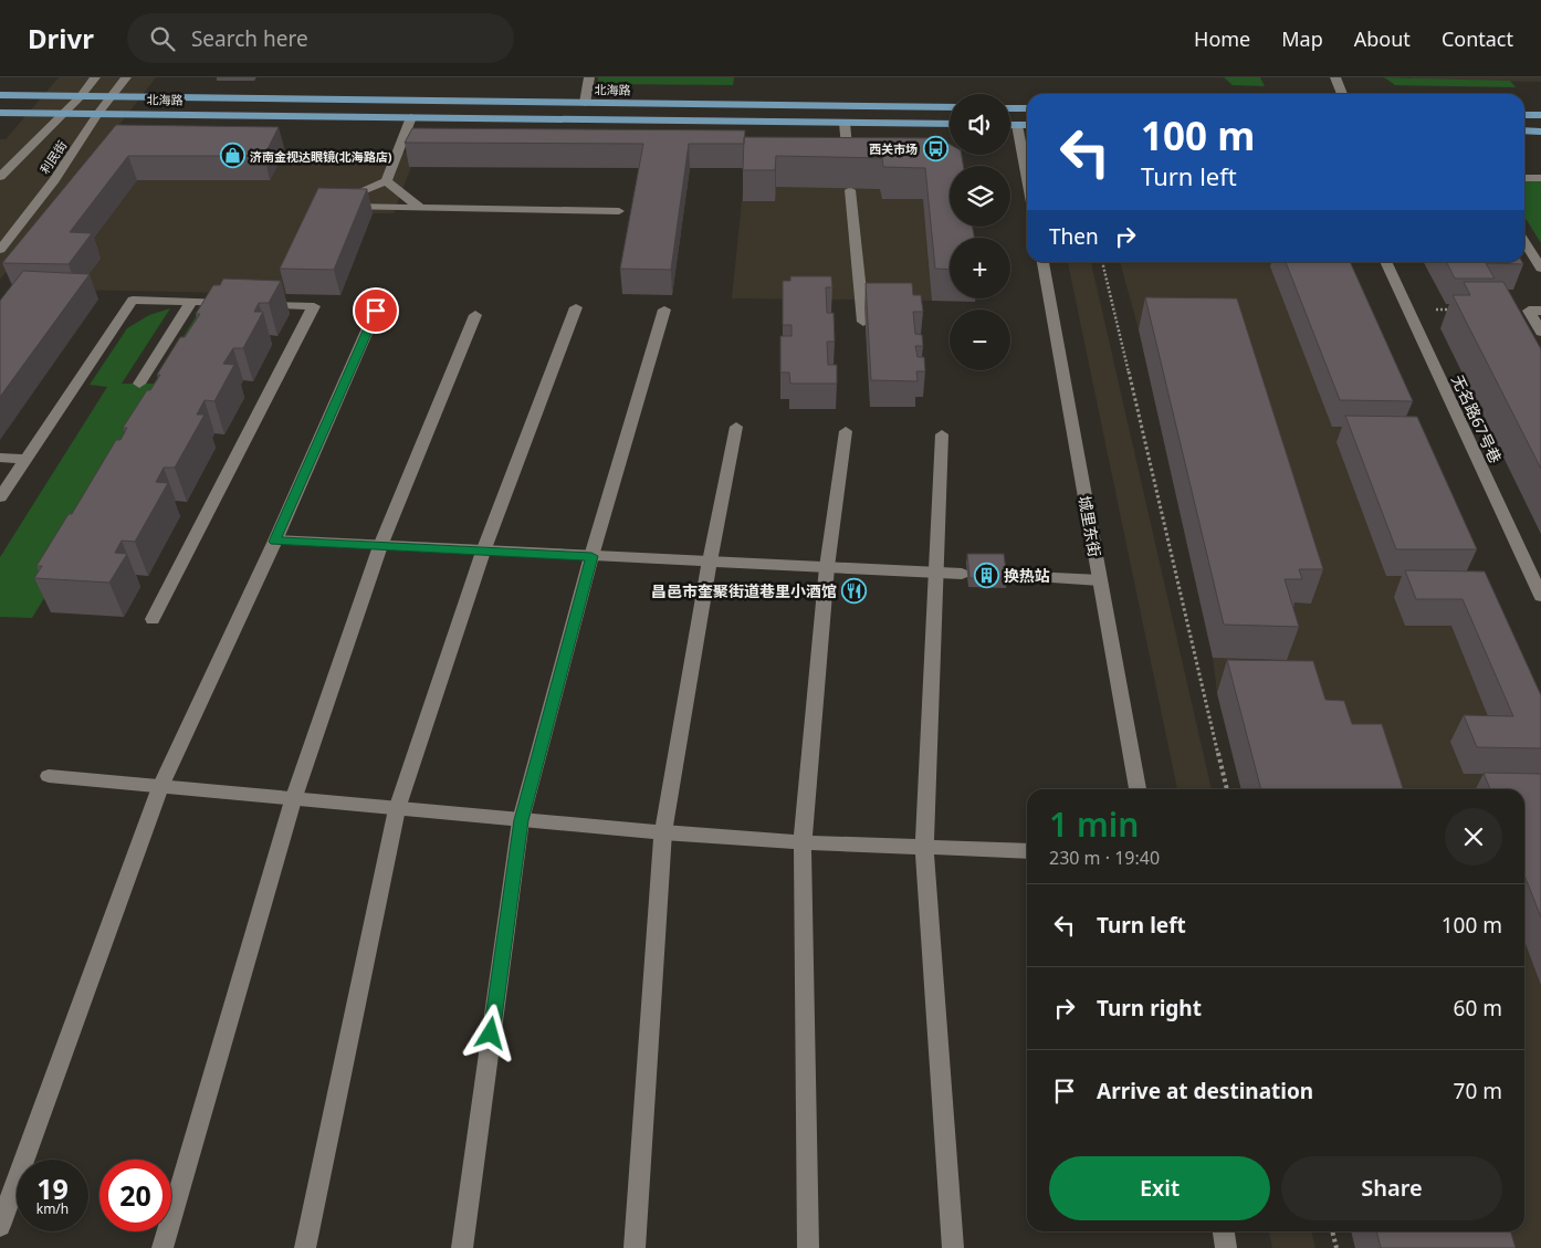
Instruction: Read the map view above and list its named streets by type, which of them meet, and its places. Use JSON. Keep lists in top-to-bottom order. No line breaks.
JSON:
{"streets":{"main road":["北海路"],"street":["利民街","无名路67号巷","城里东街"]},"crossings":[["北海路","利民街"]],"places":{"bus stop":["西关市场"],"shop":["济南金视达眼镜(北海路店)"],"building":["换热站"],"restaurant":["昌邑市奎聚街道巷里小酒馆"]},"page":{"header":"Drivr","search":"Search here","nav":["Home","Map","About","Contact"],"map_buttons":["+","−"],"turn":["100 m","Turn left"],"then":"Then","heading":["1 min","230 m · 19:40"],"list":[{"name":"Turn left","value":"100 m"},{"name":"Turn right","value":"60 m"},{"name":"Arrive at destination","value":"70 m"}],"buttons":["Exit","Share"],"speed":"19 km/h","limit":"20"}}
